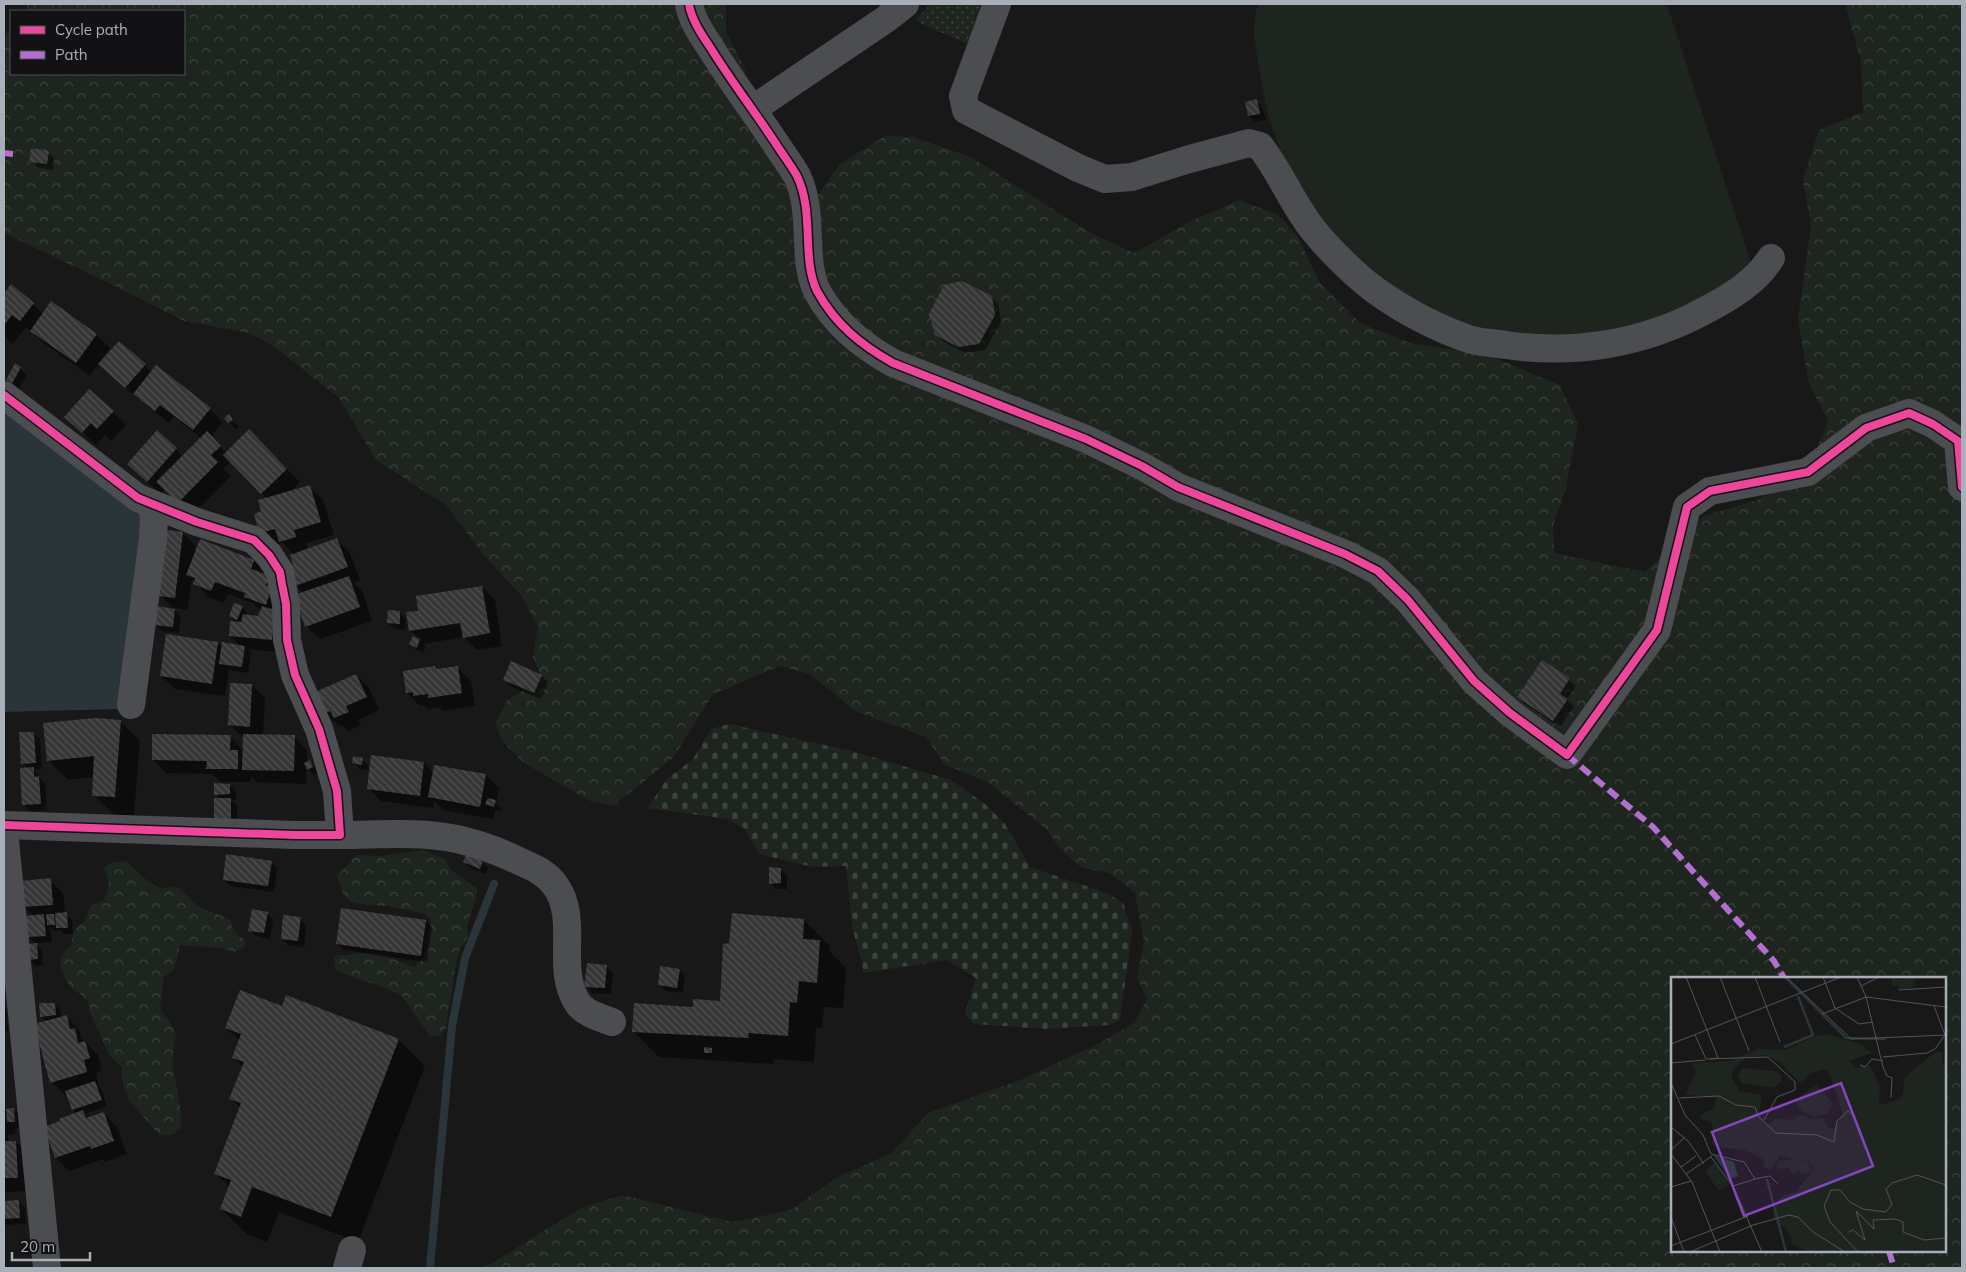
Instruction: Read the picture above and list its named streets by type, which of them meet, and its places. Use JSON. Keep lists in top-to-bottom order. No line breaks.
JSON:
{"legend":["Cycle path","Path"],"scale_bar":"20 m"}
